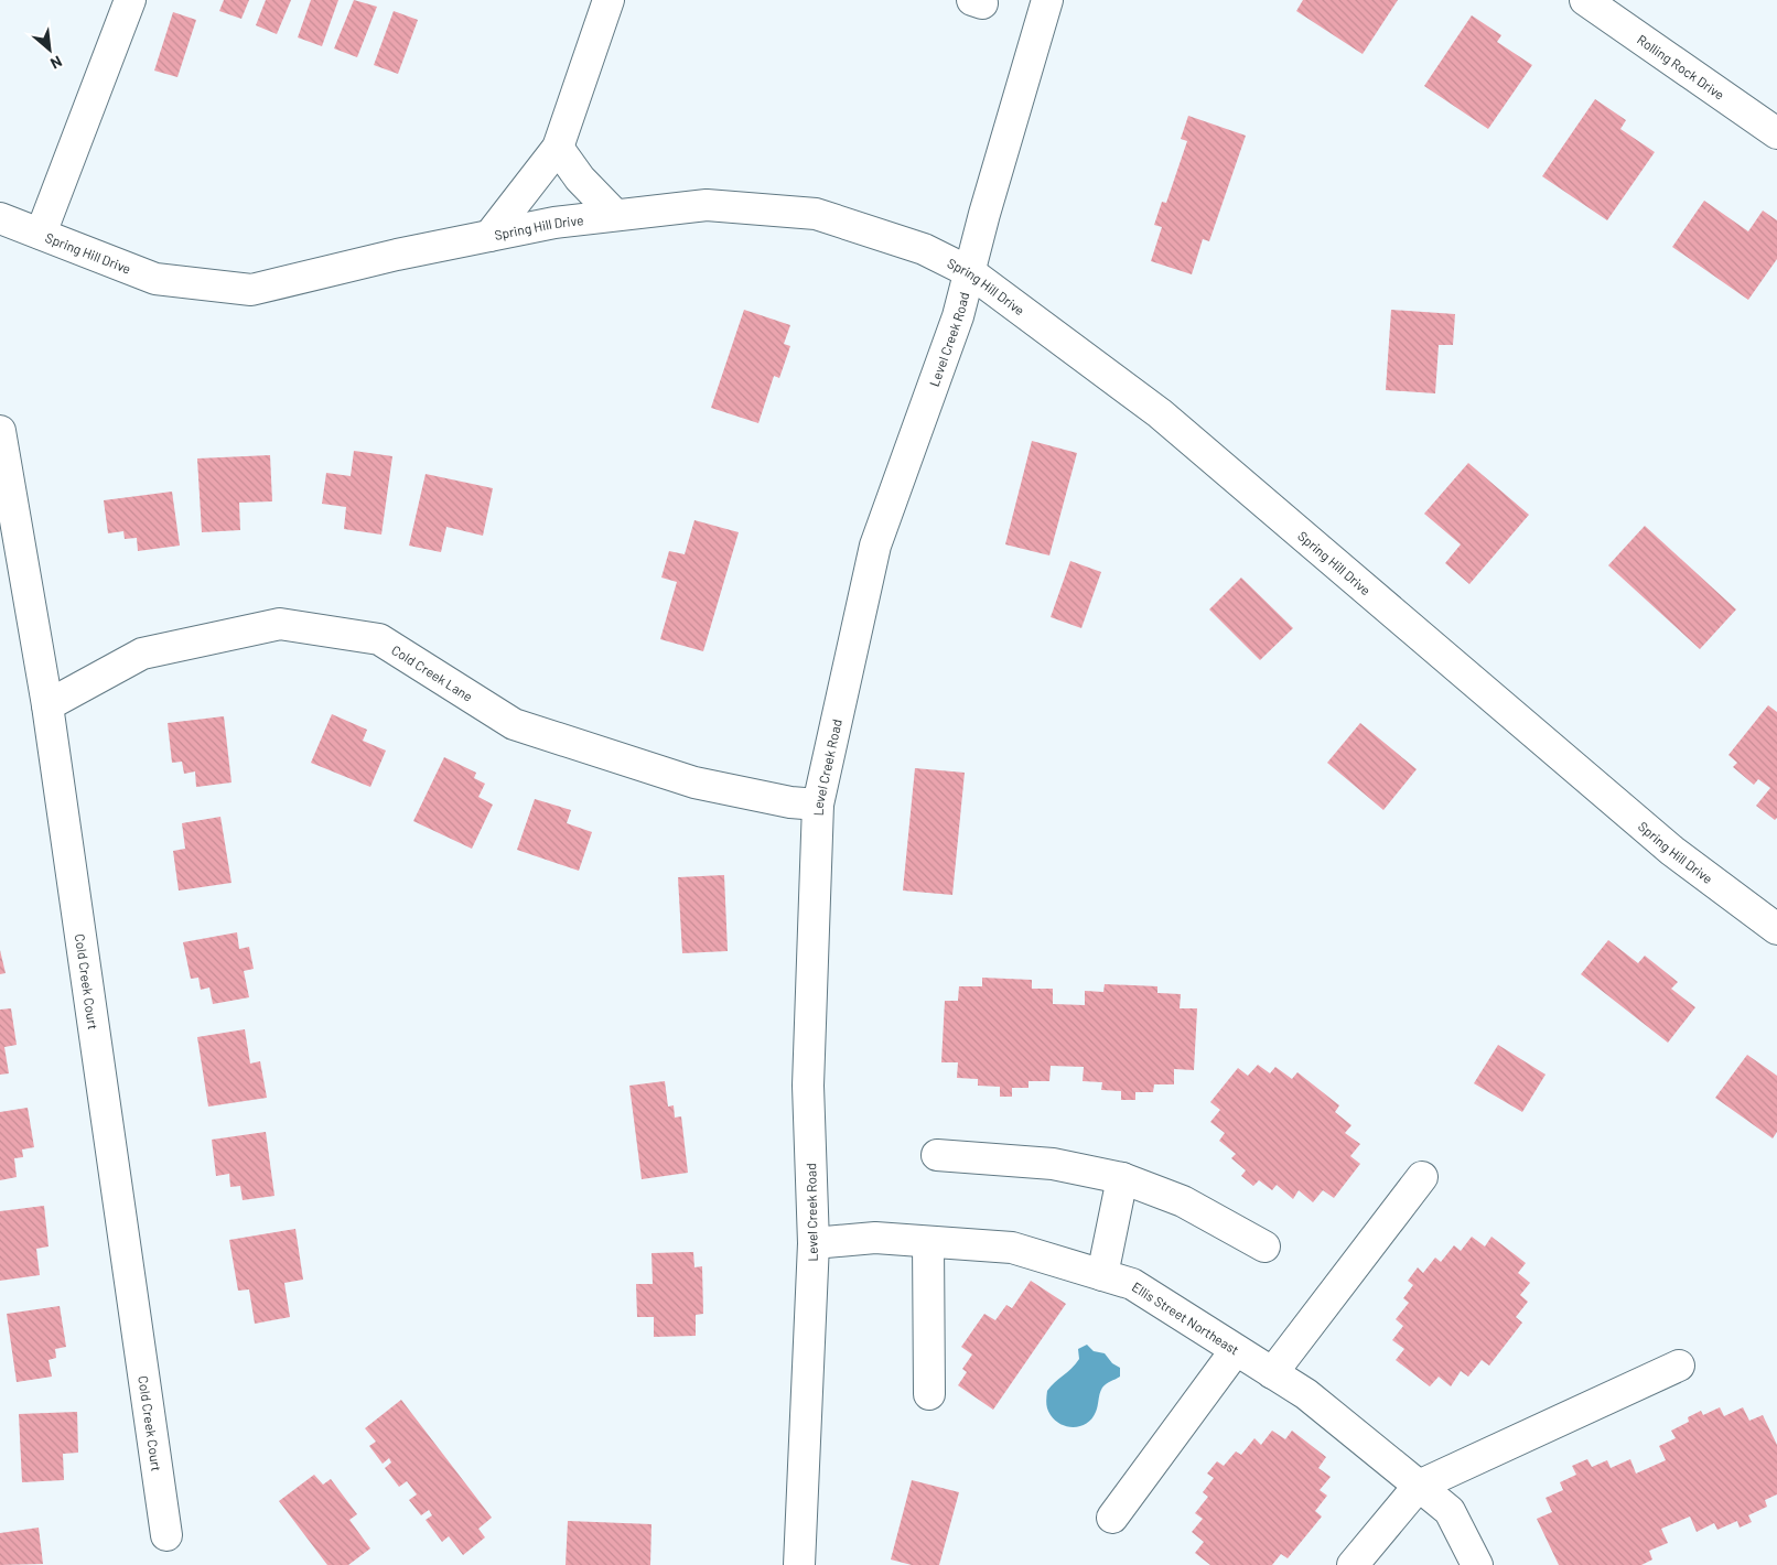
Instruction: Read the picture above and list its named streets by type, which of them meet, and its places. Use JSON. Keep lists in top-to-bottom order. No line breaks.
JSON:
{"streets":{"street":["Rolling Rock Drive","Spring Hill Drive","Level Creek Road","Cold Creek Lane","Cold Creek Court","Ellis Street Northeast"]},"crossings":[["Spring Hill Drive","Level Creek Road"],["Level Creek Road","Cold Creek Lane"],["Level Creek Road","Ellis Street Northeast"],["Cold Creek Lane","Cold Creek Court"]],"north":"bottom right"}
